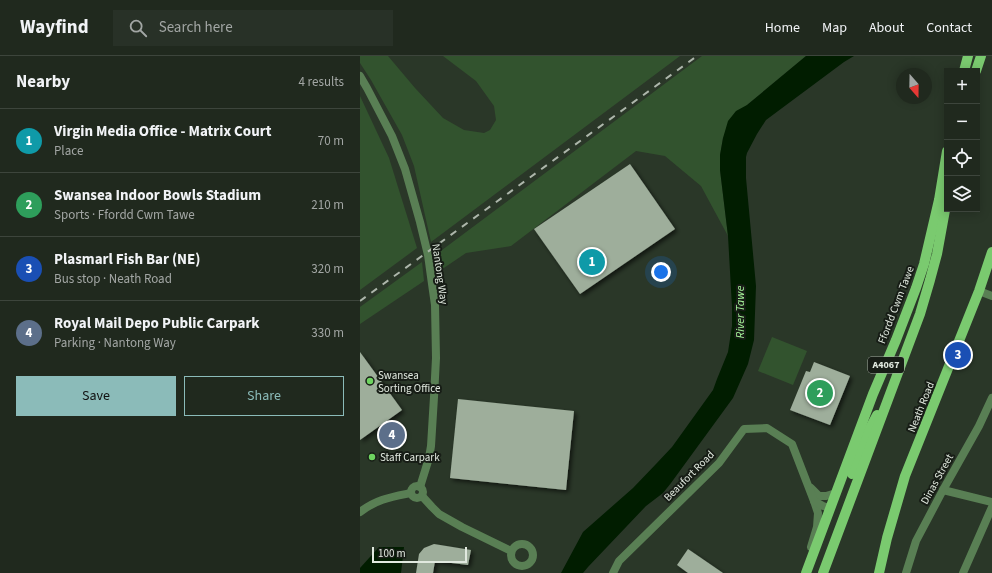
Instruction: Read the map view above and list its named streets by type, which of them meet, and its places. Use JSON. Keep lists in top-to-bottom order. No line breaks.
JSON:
{"streets":{"main road":["Ffordd Cwm Tawe","A4067","Neath Road"],"street":["Nantong Way","Beaufort Road","Dinas Street"]},"crossings":[["Ffordd Cwm Tawe","Beaufort Road"]],"water":["River Tawe"],"places":["Swansea Sorting Office","Staff Carpark"],"scale_bar":"100 m","north":"bottom","page":{"header":"Wayfind","search":"Search here","nav":["Home","Map","About","Contact"],"heading":["Nearby","4 results"],"map_buttons":["+","−"],"list":[{"mark":"1","name":"Virgin Media Office - Matrix Court","note":"Place","value":"70 m"},{"mark":"2","name":"Swansea Indoor Bowls Stadium","note":"Sports · Ffordd Cwm Tawe","value":"210 m"},{"mark":"3","name":"Plasmarl Fish Bar (NE)","note":"Bus stop · Neath Road","value":"320 m"},{"mark":"4","name":"Royal Mail Depo Public Carpark","note":"Parking · Nantong Way","value":"330 m"}],"pins":["1","3","2","4"],"buttons":["Save","Share"],"scale":"100 m"}}
